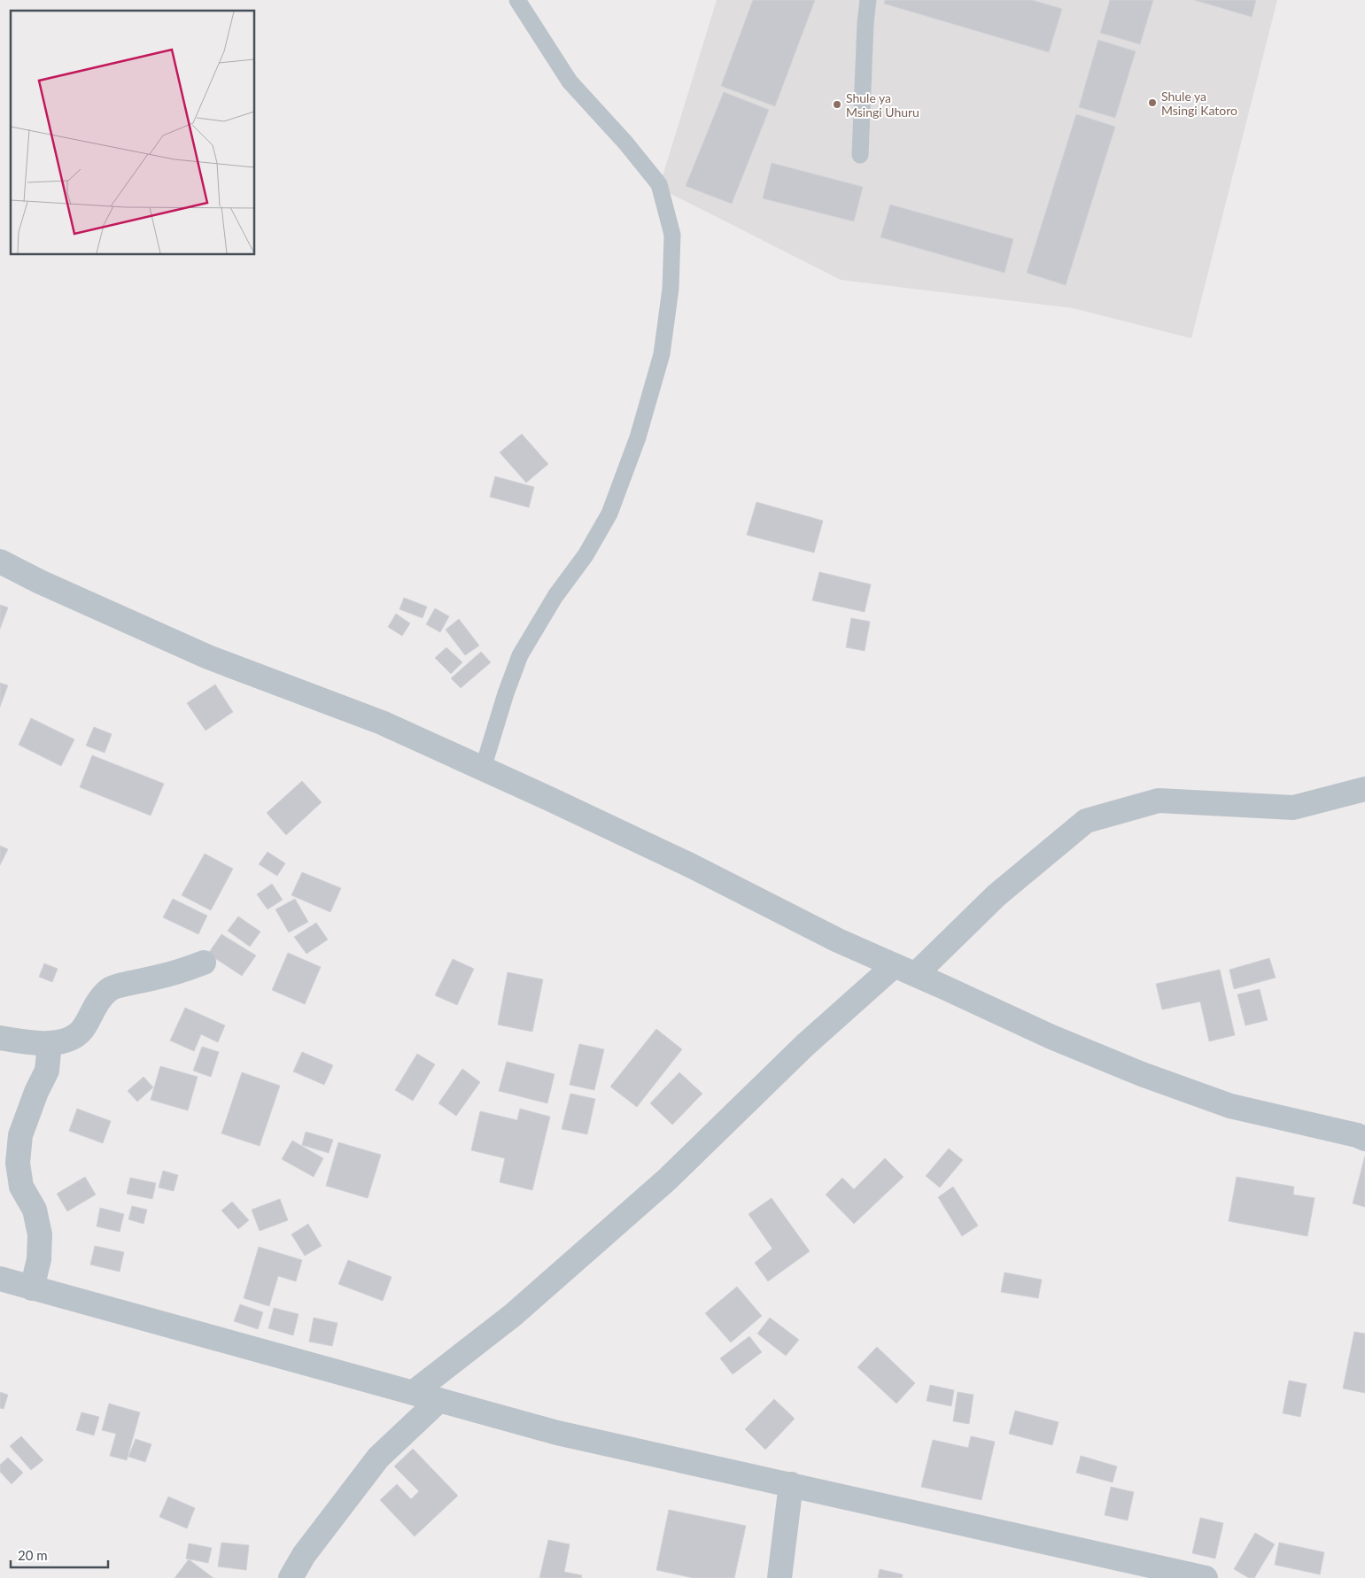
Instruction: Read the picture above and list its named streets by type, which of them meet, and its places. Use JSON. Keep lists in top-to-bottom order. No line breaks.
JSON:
{"places":["Shule ya Msingi Katoro","Shule ya Msingi Uhuru"],"scale_bar":"20 m"}
